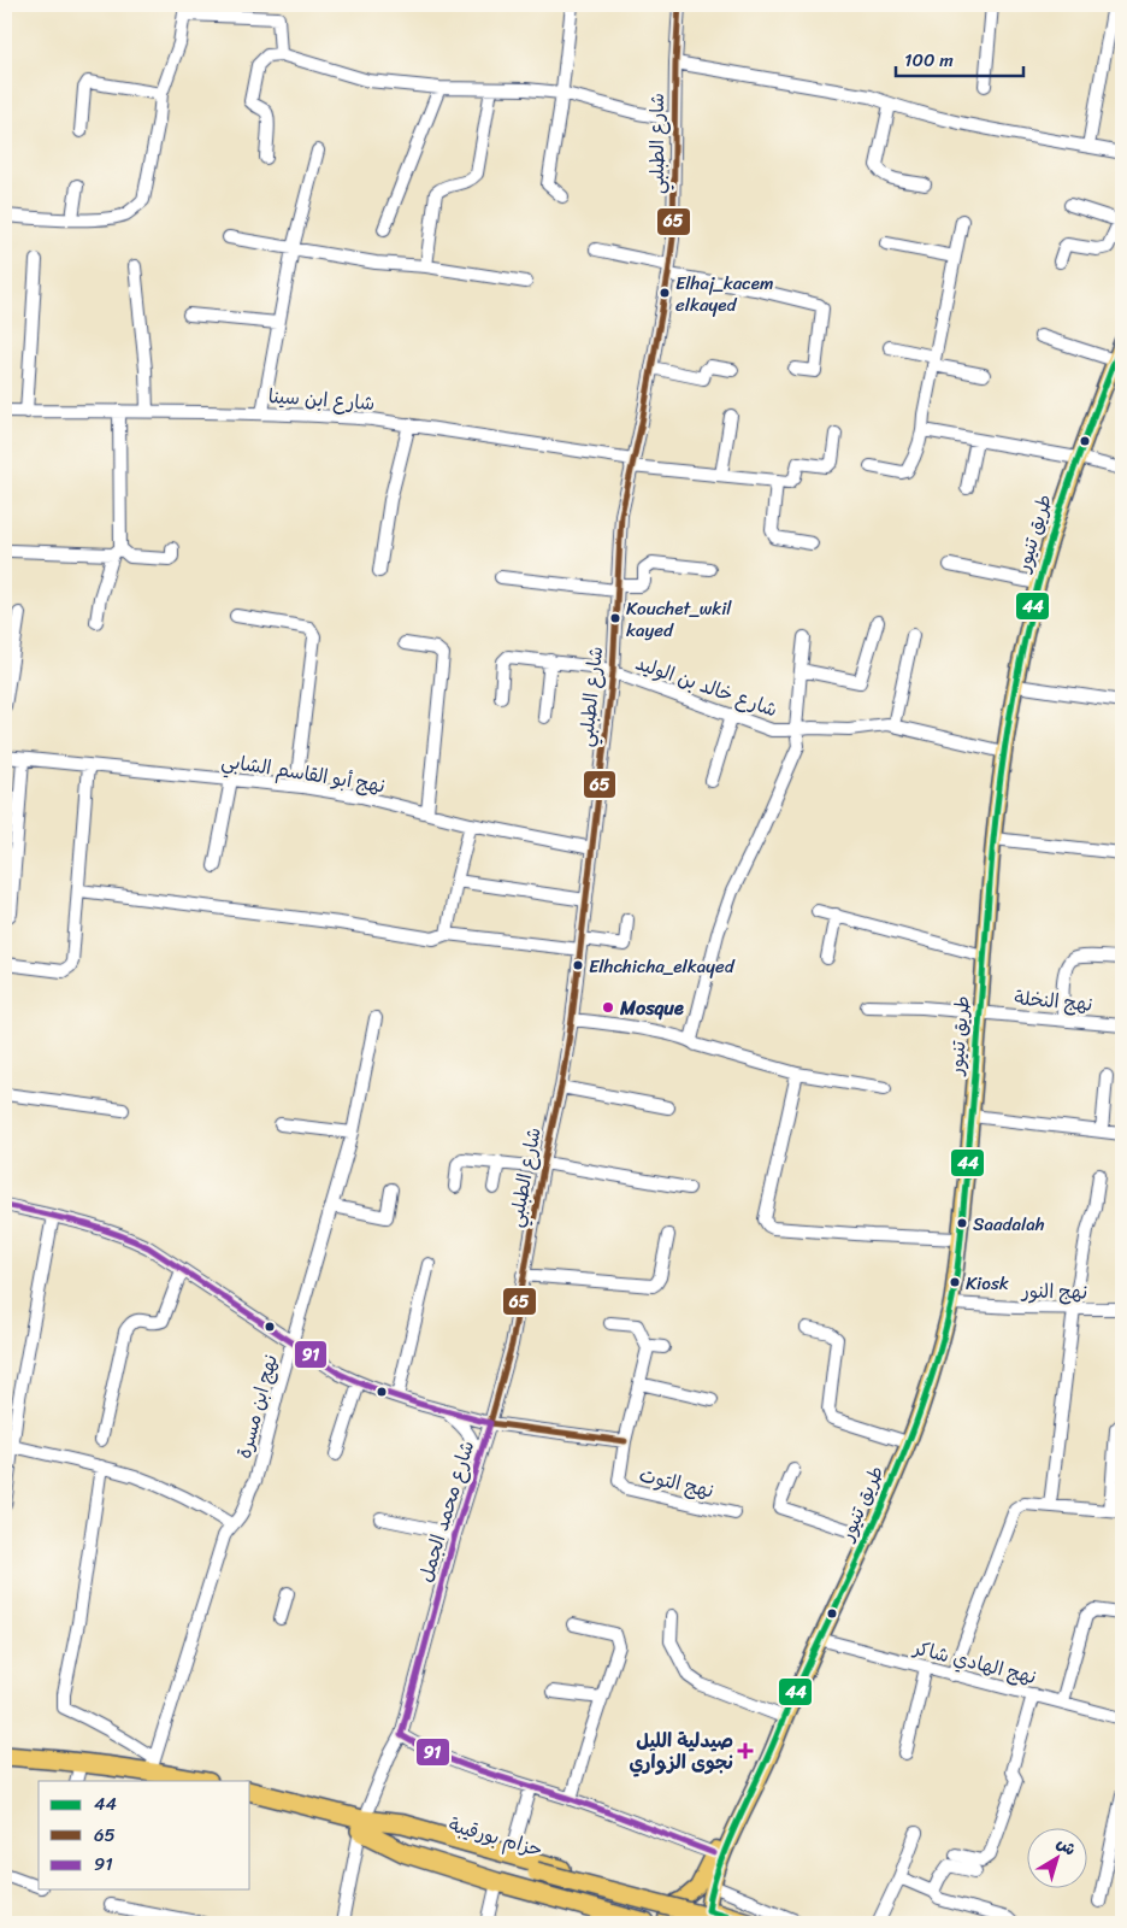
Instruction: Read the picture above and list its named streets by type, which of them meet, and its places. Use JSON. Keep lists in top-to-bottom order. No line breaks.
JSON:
{"streets":{"highway":["حزام بورقيبة"],"main road":["طريق تنيور"],"street":["شارع الطبلبي","شارع ابن سينا","شارع خالد بن الوليد","نهج أبو القاسم الشابي","نهج النخلة","نهج النور","نهج ابن مسرة","نهج التوت","شارع محمد الجمل","نهج الهادي شاكر"]},"crossings":[["شارع الطبلبي","شارع ابن سينا"],["شارع الطبلبي","شارع خالد بن الوليد"],["شارع الطبلبي","نهج أبو القاسم الشابي"],["شارع الطبلبي","نهج التوت"],["شارع الطبلبي","شارع محمد الجمل"],["طريق تنيور","شارع خالد بن الوليد"],["طريق تنيور","نهج النخلة"],["طريق تنيور","نهج النور"],["طريق تنيور","نهج الهادي شاكر"],["نهج ابن مسرة","شارع محمد الجمل"],["نهج التوت","شارع محمد الجمل"],["شارع محمد الجمل","حزام بورقيبة"]],"places":{"other":["Elhaj_kacem elkayed","Kouchet_wkil kayed","Elhchicha_elkayed","Mosque","Saadalah","Kiosk"],"health":["صيدلية الليل نجوى الزواري"]},"lines":["transit line 65","transit line 44","transit line 91"],"legend":["44","65","91"],"scale_bar":"100 m","north":"top right"}
